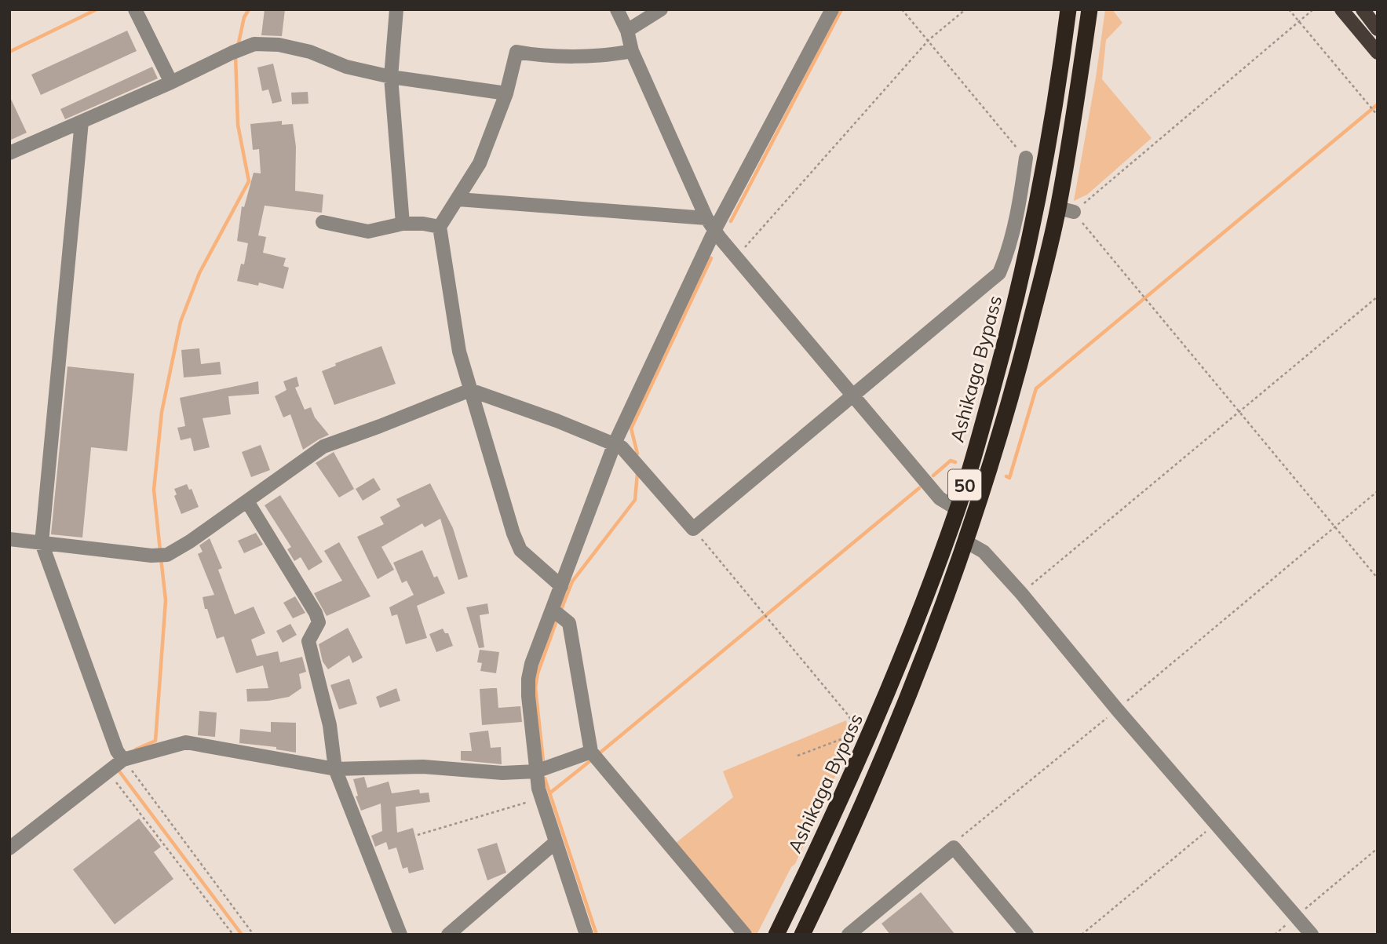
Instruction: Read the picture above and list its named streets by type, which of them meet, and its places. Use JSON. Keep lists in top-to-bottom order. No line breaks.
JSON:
{"streets":{"highway":["Ashikaga Bypass","50"]}}
